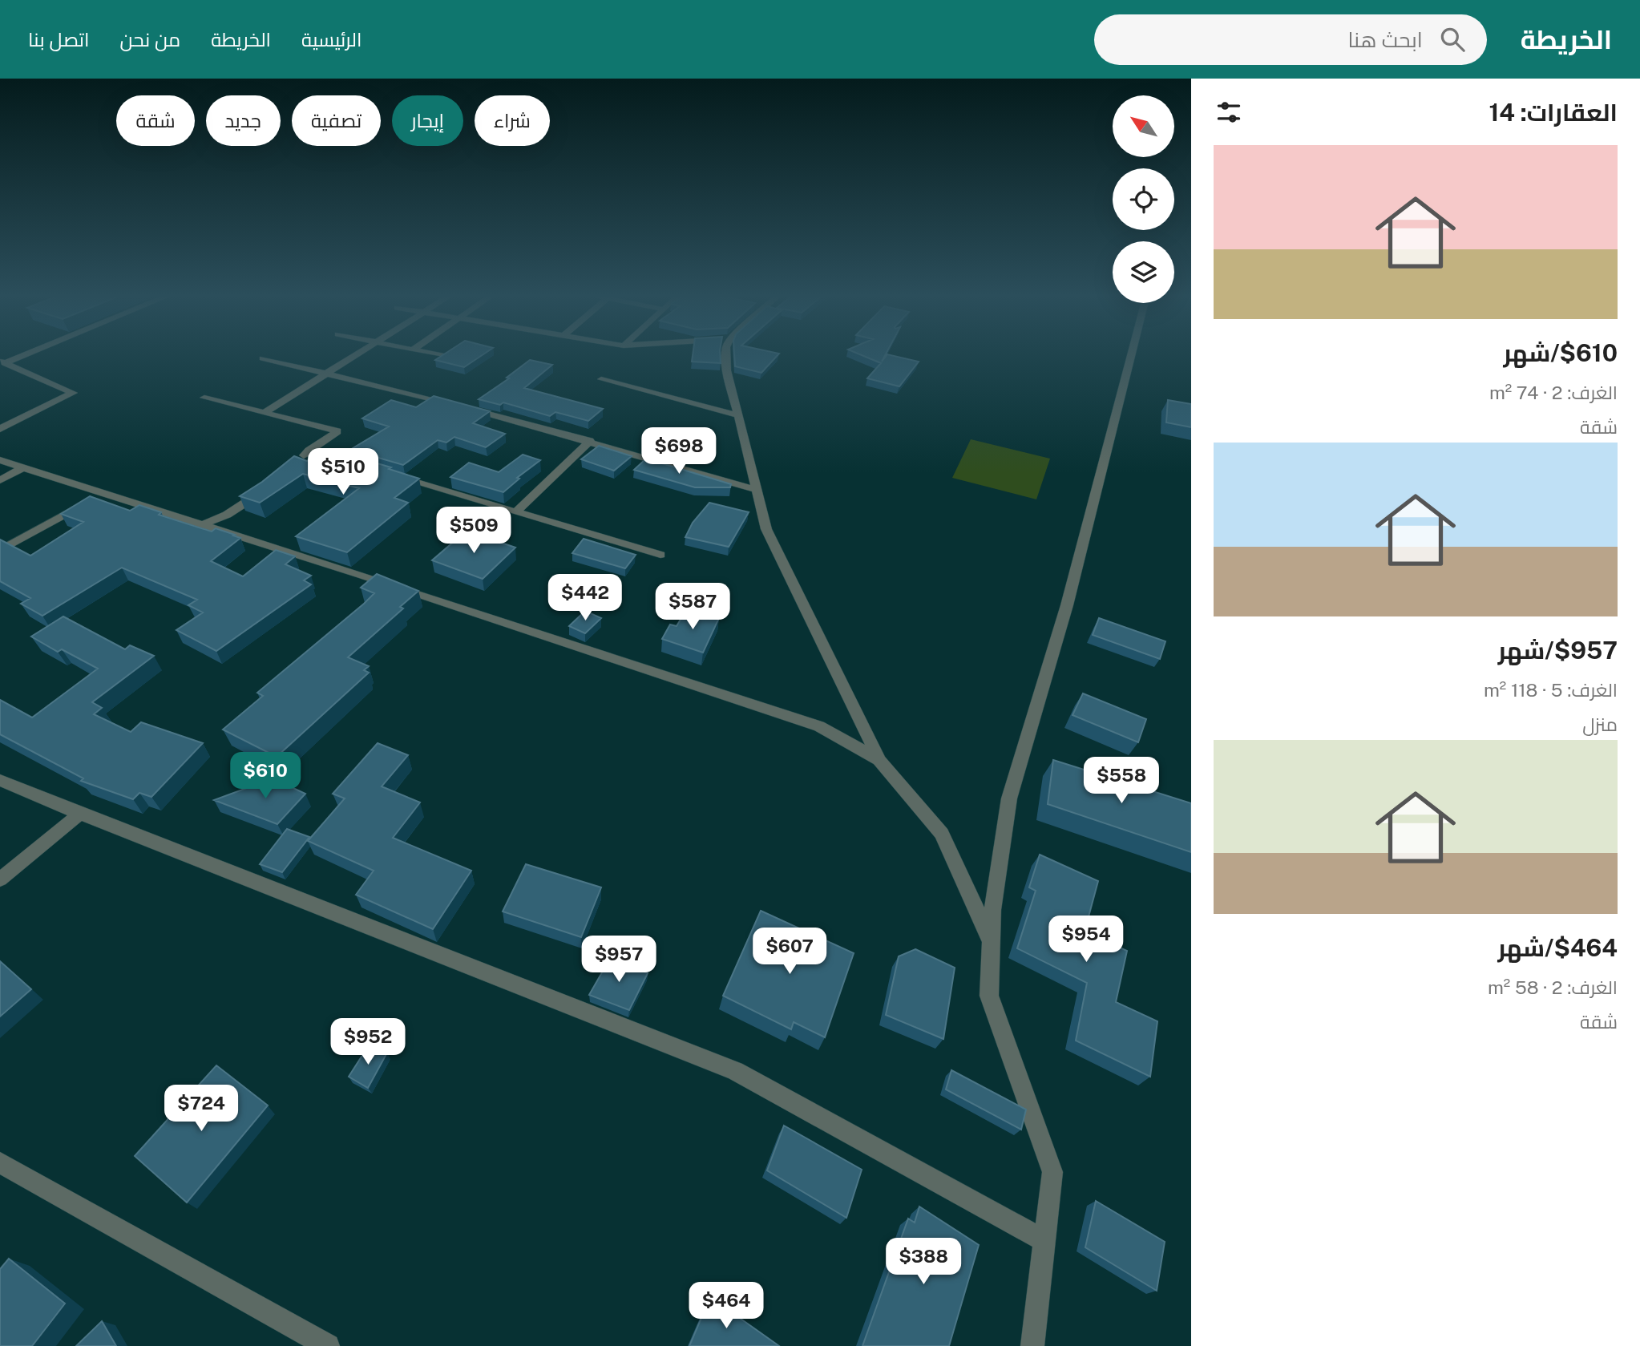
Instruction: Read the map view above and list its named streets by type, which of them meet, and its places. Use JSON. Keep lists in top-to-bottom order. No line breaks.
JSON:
{"north":"top left","page":{"header":"الخريطة","search":"ابحث هنا","nav":["الرئيسية","الخريطة","من نحن","اتصل بنا"],"heading":"العقارات: 14","chip":["شراء","إيجار","تصفية","جديد","شقة"],"list":[{"name":"$610/شهر","note":"الغرف: 2 · 74 m² · شقة"},{"name":"$957/شهر","note":"الغرف: 5 · 118 m² · منزل"},{"name":"$464/شهر","note":"الغرف: 2 · 58 m² · شقة"}],"price":["$698","$510","$509","$442","$587","$610","$558","$954","$607","$957","$952","$724","$388","$464"]}}
